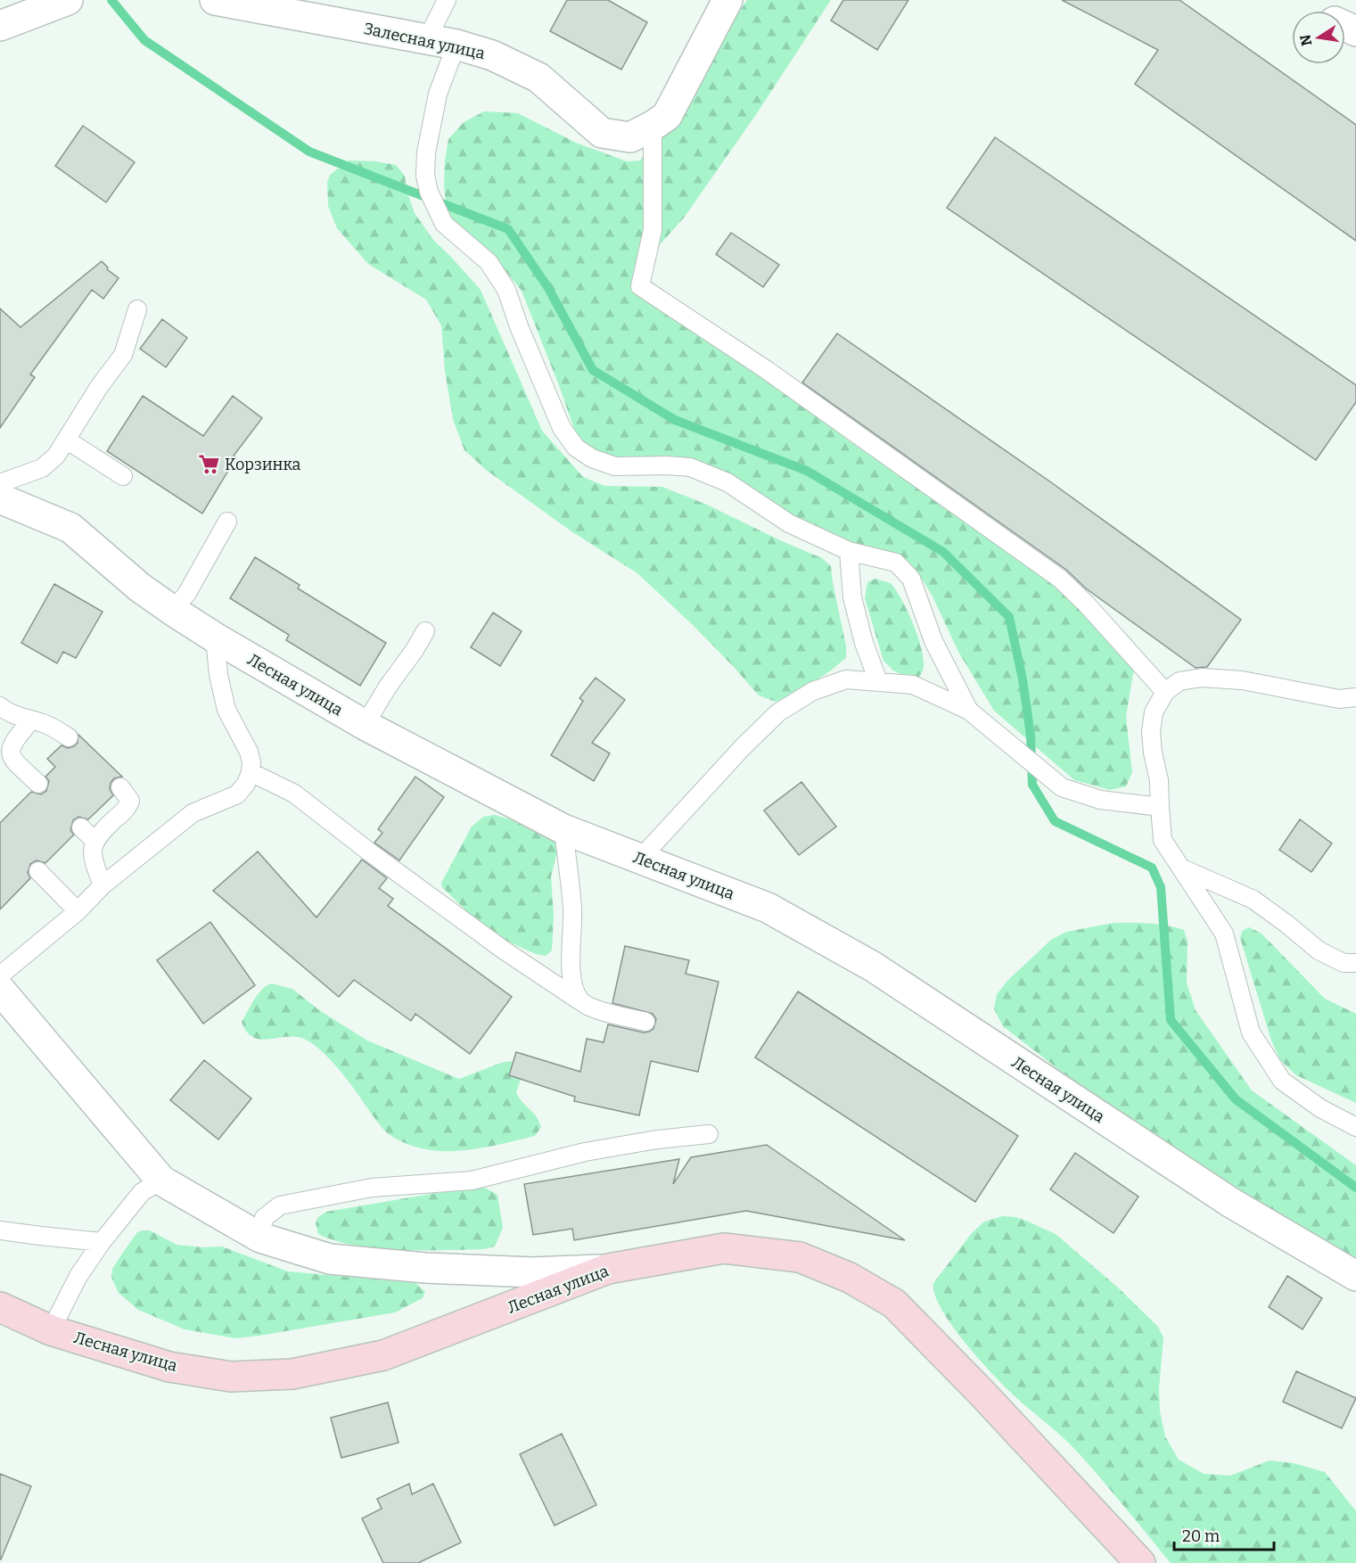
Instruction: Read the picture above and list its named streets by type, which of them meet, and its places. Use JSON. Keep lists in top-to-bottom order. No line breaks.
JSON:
{"streets":{"main road":["Лесная улица"],"street":["Залесная улица"]},"places":{"supermarket":["Корзинка"]},"scale_bar":"20 m","north":"left"}
